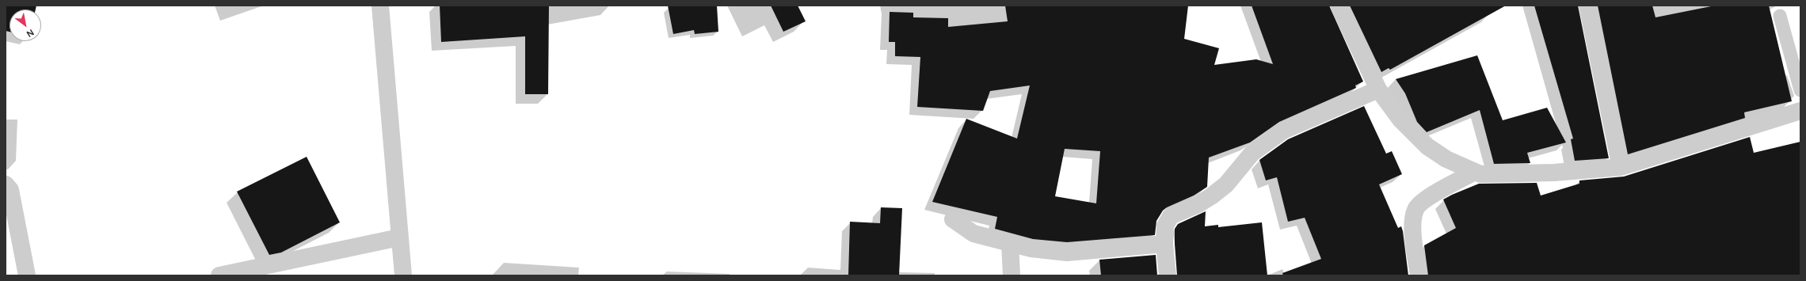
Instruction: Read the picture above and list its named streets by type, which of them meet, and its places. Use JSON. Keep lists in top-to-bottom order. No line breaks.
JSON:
{"north":"bottom right"}
